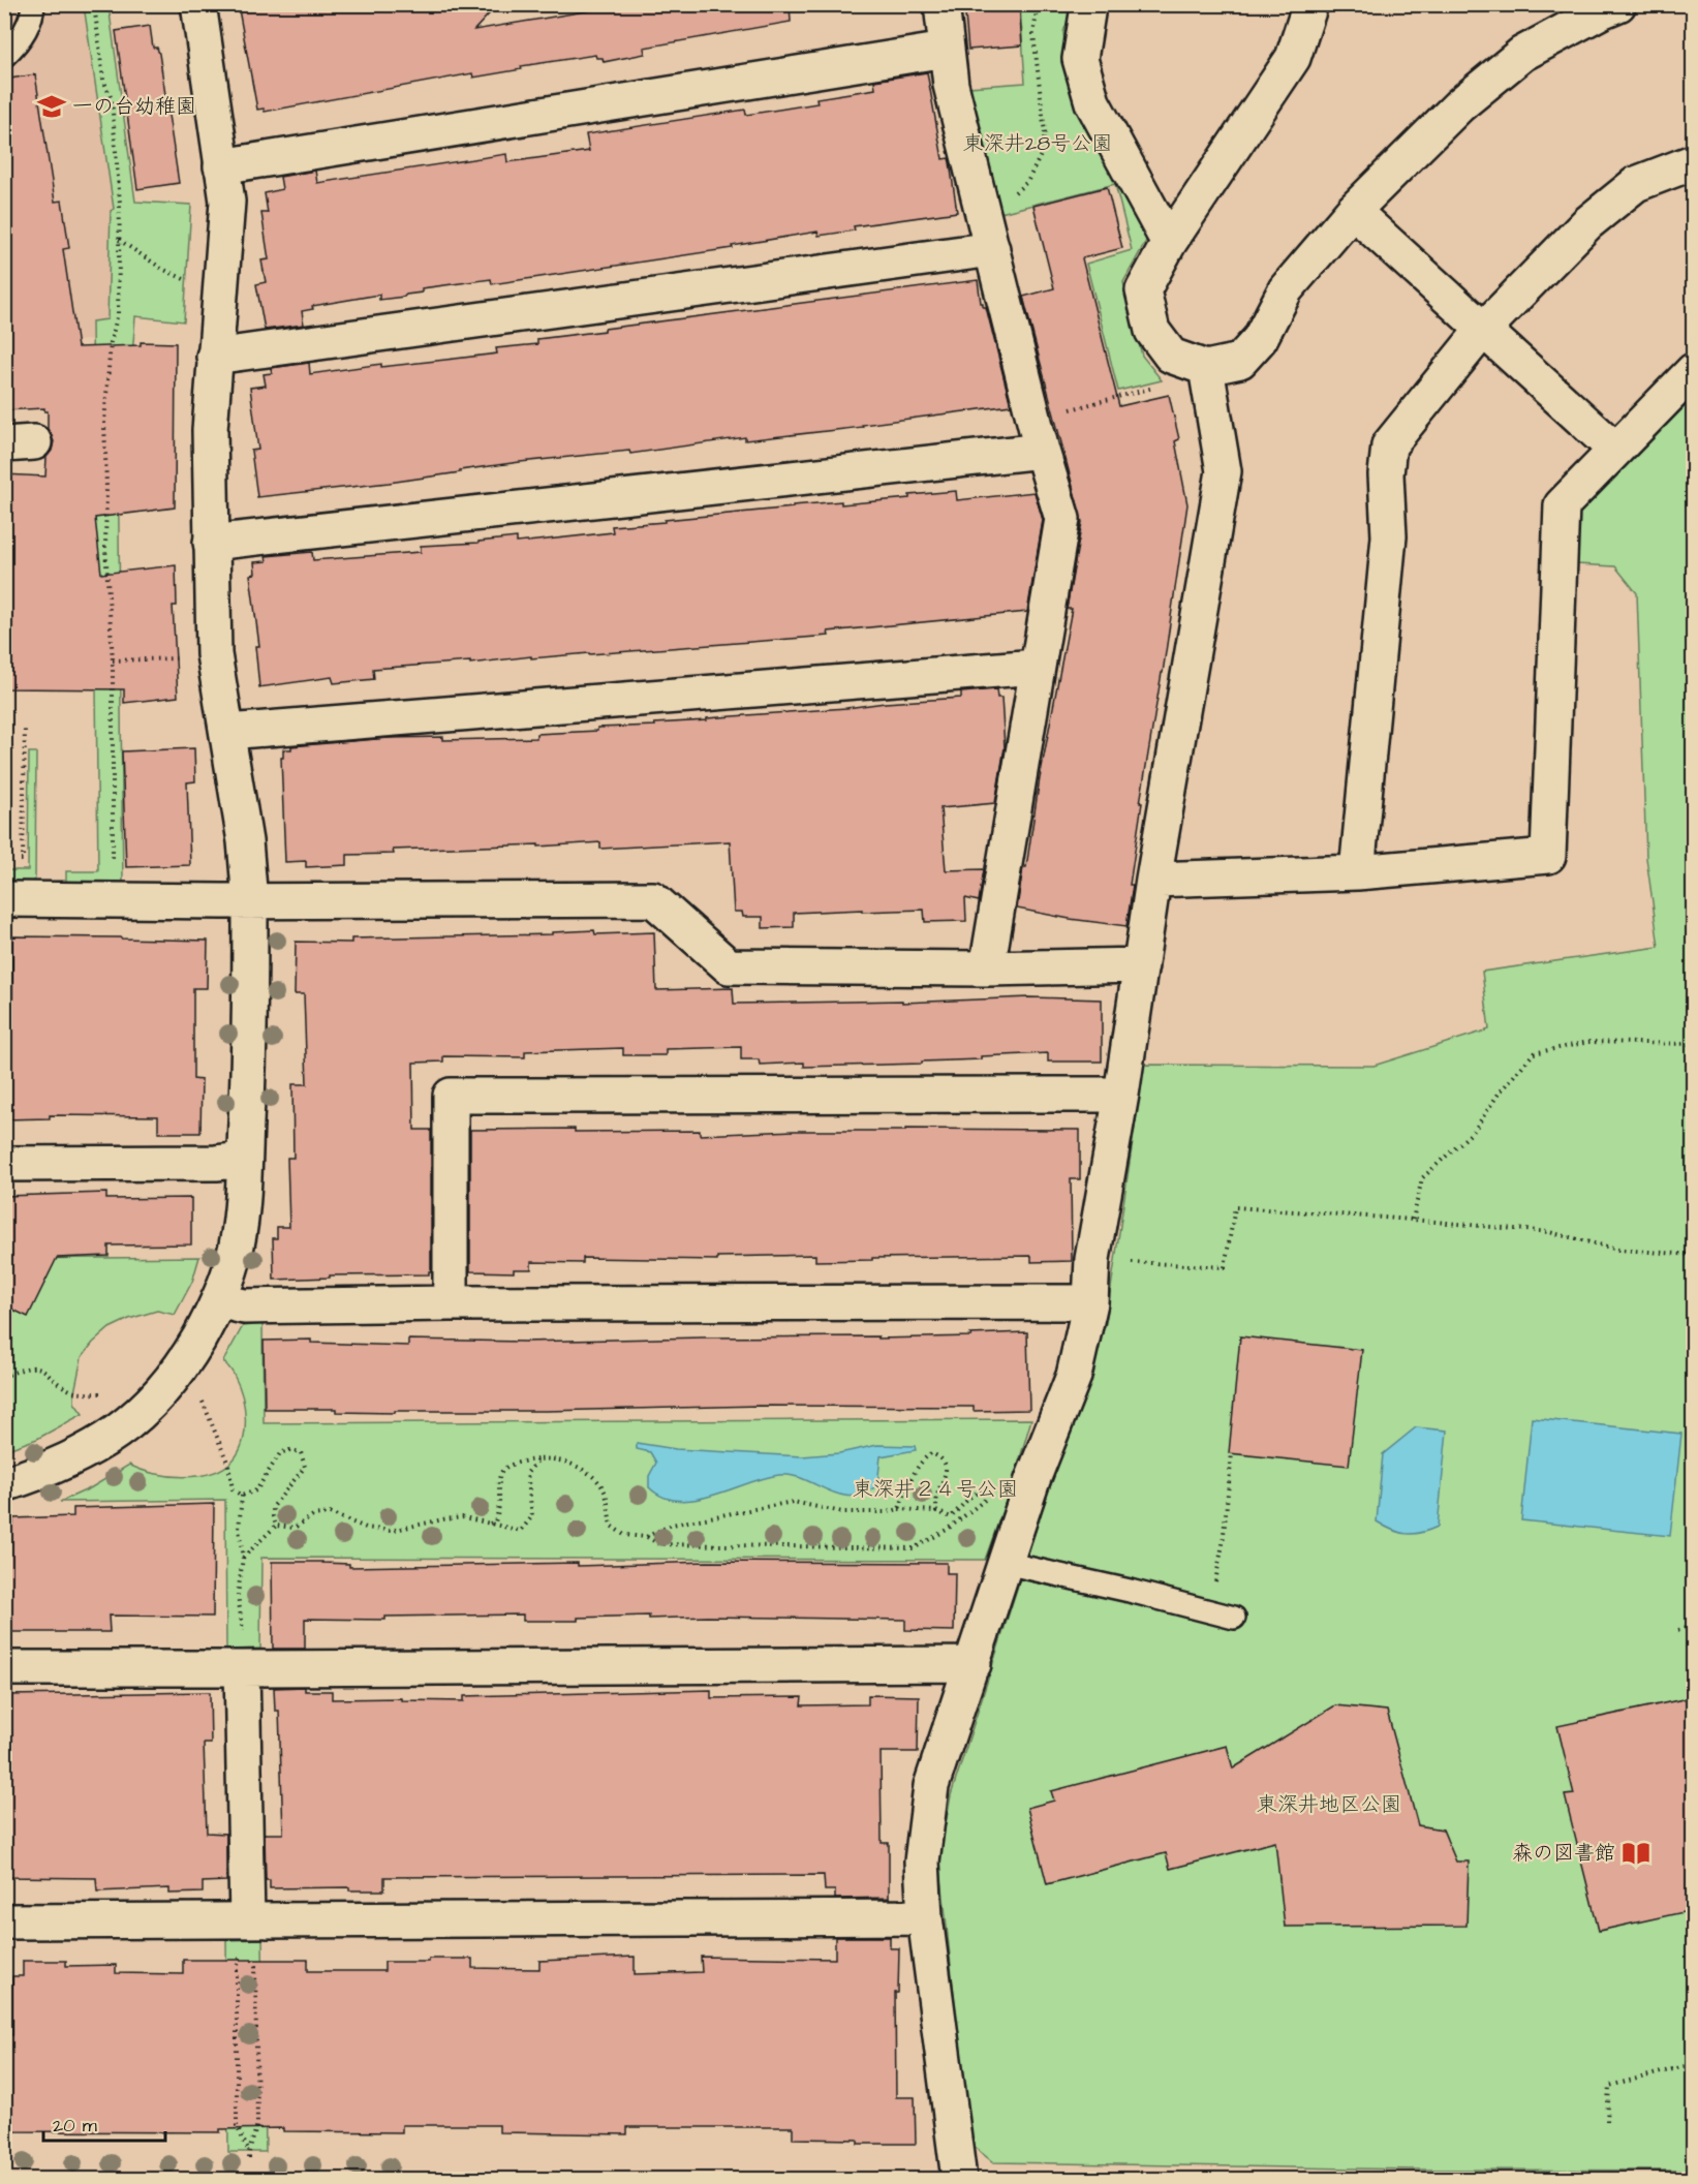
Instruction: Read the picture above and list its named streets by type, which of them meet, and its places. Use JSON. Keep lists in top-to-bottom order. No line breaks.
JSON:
{"parks":["東深井28号公園","東深井２４号公園","東深井地区公園"],"places":{"school or university":["一の台幼稚園"],"library":["森の図書館"]},"scale_bar":"20 m"}
